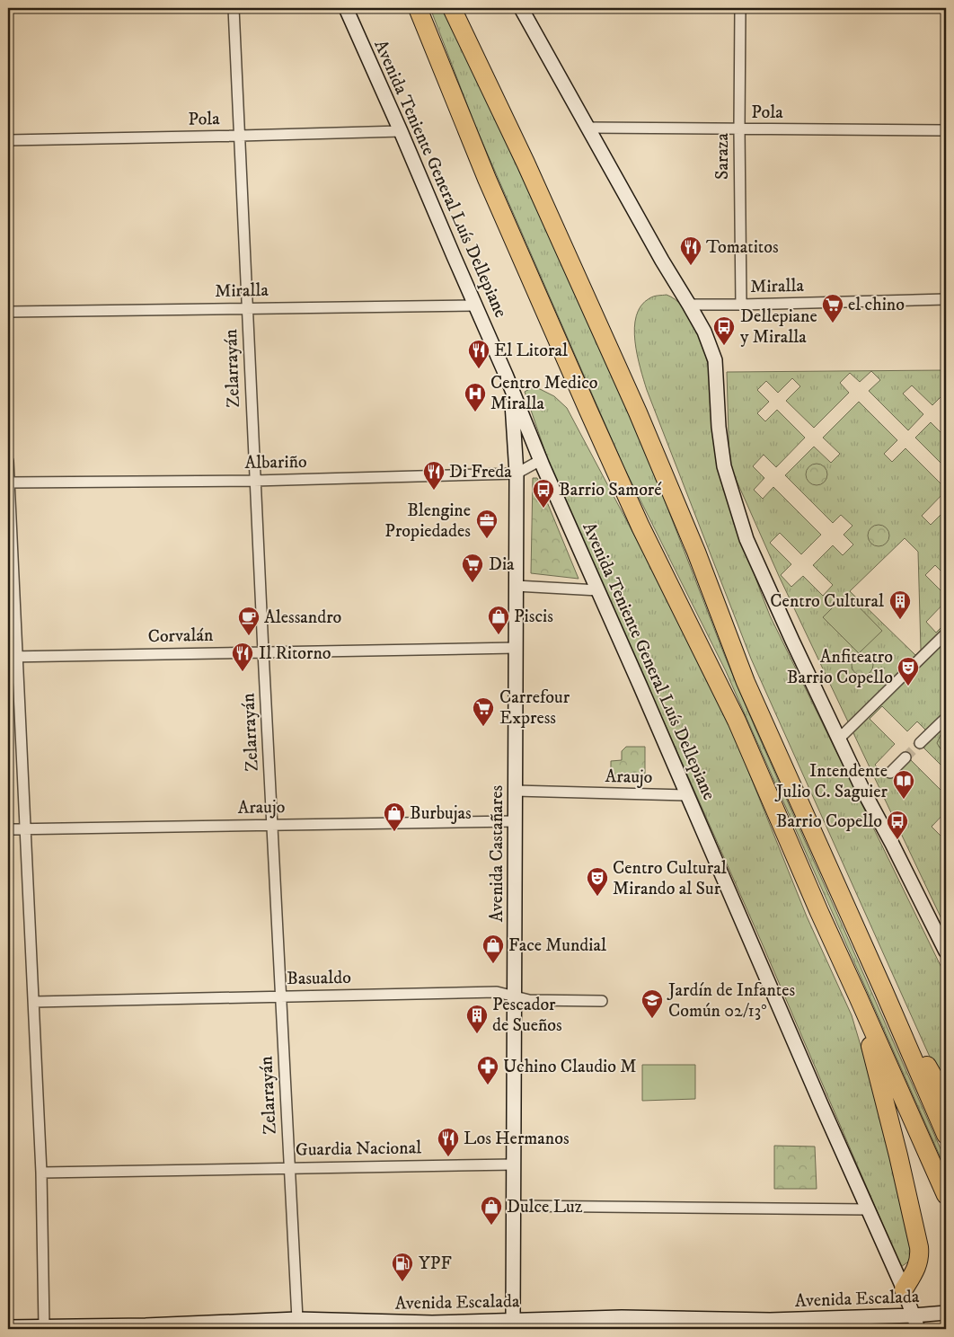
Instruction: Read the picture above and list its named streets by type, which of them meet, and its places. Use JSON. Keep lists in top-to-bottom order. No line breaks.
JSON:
{"streets":{"street":["Pola","Saraza","Avenida Teniente General Luís Dellepiane","Miralla","Zelarrayán","Albariño","Corvalán","Araujo","Avenida Castañares","Basualdo","Guardia Nacional","Avenida Escalada"]},"crossings":[["Pola","Saraza"],["Pola","Avenida Teniente General Luís Dellepiane"],["Pola","Zelarrayán"],["Saraza","Miralla"],["Avenida Teniente General Luís Dellepiane","Miralla"],["Avenida Teniente General Luís Dellepiane","Albariño"],["Avenida Teniente General Luís Dellepiane","Araujo"],["Avenida Teniente General Luís Dellepiane","Avenida Castañares"],["Avenida Teniente General Luís Dellepiane","Avenida Escalada"],["Miralla","Zelarrayán"],["Zelarrayán","Albariño"],["Zelarrayán","Corvalán"],["Zelarrayán","Araujo"],["Zelarrayán","Basualdo"],["Zelarrayán","Guardia Nacional"],["Zelarrayán","Avenida Escalada"],["Albariño","Avenida Castañares"],["Corvalán","Avenida Castañares"],["Araujo","Avenida Castañares"],["Avenida Castañares","Basualdo"],["Avenida Castañares","Guardia Nacional"],["Avenida Castañares","Avenida Escalada"]],"places":{"restaurant":["Tomatitos","El Litoral","Di Freda","Il Ritorno","Los Hermanos"],"supermarket":["el chino","Dia","Carrefour Express"],"bus stop":["Dellepiane y Miralla","Barrio Samoré","Barrio Copello"],"hospital":["Centro Medico Miralla"],"office":["Blengine Propiedades"],"building":["Centro Cultural","Pescador de Sueños"],"shop":["Piscis","Burbujas","Face Mundial","Dulce Luz"],"cafe":["Alessandro"],"theatre":["Anfiteatro Barrio Copello","Centro Cultural Mirando al Sur"],"library":["Intendente Julio C. Saguier"],"school or university":["Jardín de Infantes Común 02/13°"],"pharmacy":["Uchino Claudio M"],"fuel station":["YPF"]}}
